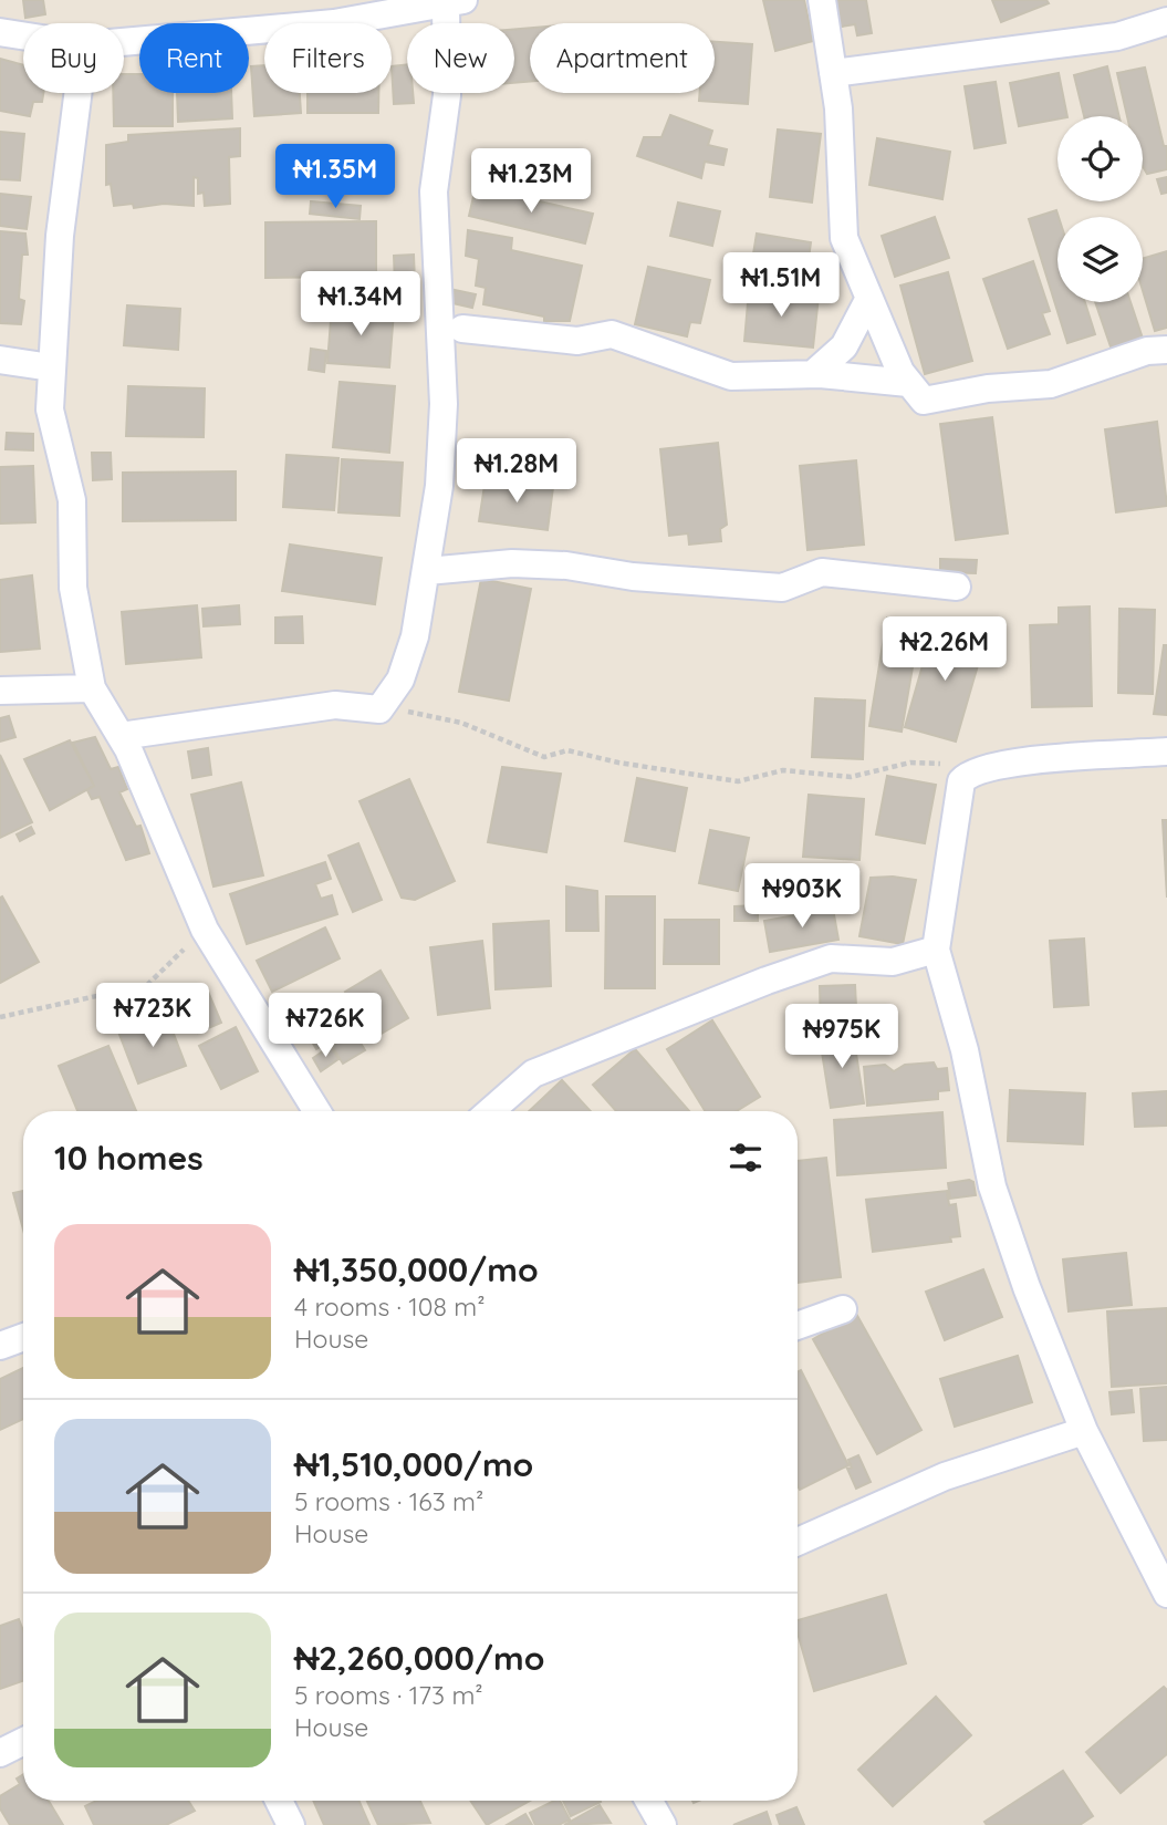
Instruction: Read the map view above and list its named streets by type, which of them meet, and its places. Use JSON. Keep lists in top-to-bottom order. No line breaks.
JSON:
{"page":{"chip":["Buy","Rent","Filters","New","Apartment"],"price":["₦1.35M","₦1.23M","₦1.51M","₦1.34M","₦1.28M","₦2.26M","₦903K","₦723K","₦726K","₦975K"],"heading":"10 homes","list":[{"name":"₦1,350,000/mo","note":"4 rooms · 108 m² · House"},{"name":"₦1,510,000/mo","note":"5 rooms · 163 m² · House"},{"name":"₦2,260,000/mo","note":"5 rooms · 173 m² · House"}]}}
